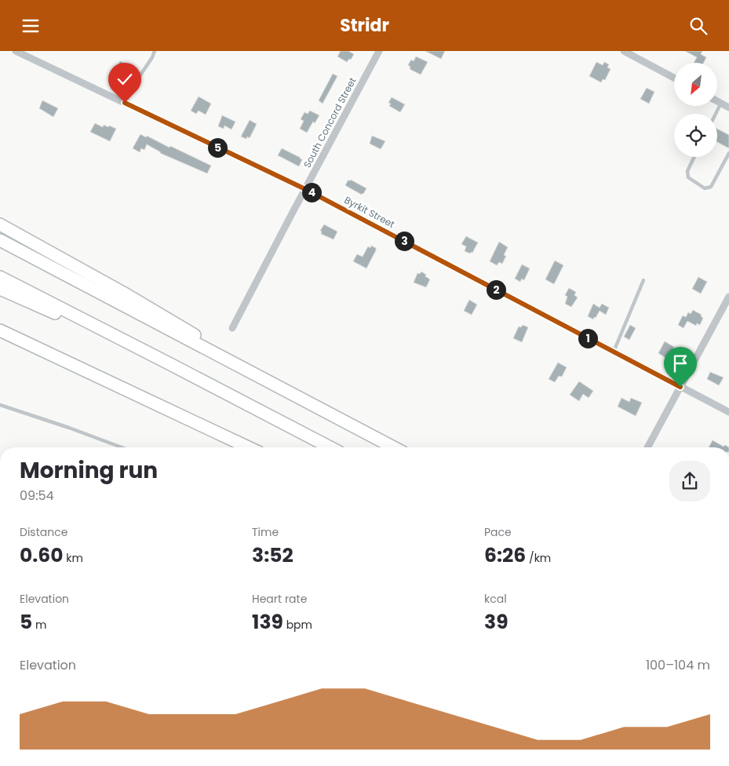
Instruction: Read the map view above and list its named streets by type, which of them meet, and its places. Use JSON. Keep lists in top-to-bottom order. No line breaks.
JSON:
{"streets":{"street":["South Concord Street","Byrkit Street"]},"crossings":[["South Concord Street","Byrkit Street"]],"north":"bottom left","page":{"header":"Stridr","pins":["5","4","3","2","1"],"heading":["Morning run","09:54"],"stats":[["Distance","0.60 km"],["Time","3:52"],["Pace","6:26 /km"],["Elevation","5 m"],["Heart rate","139 bpm"],["kcal","39"]],"chart":["Elevation","100–104 m"]}}
